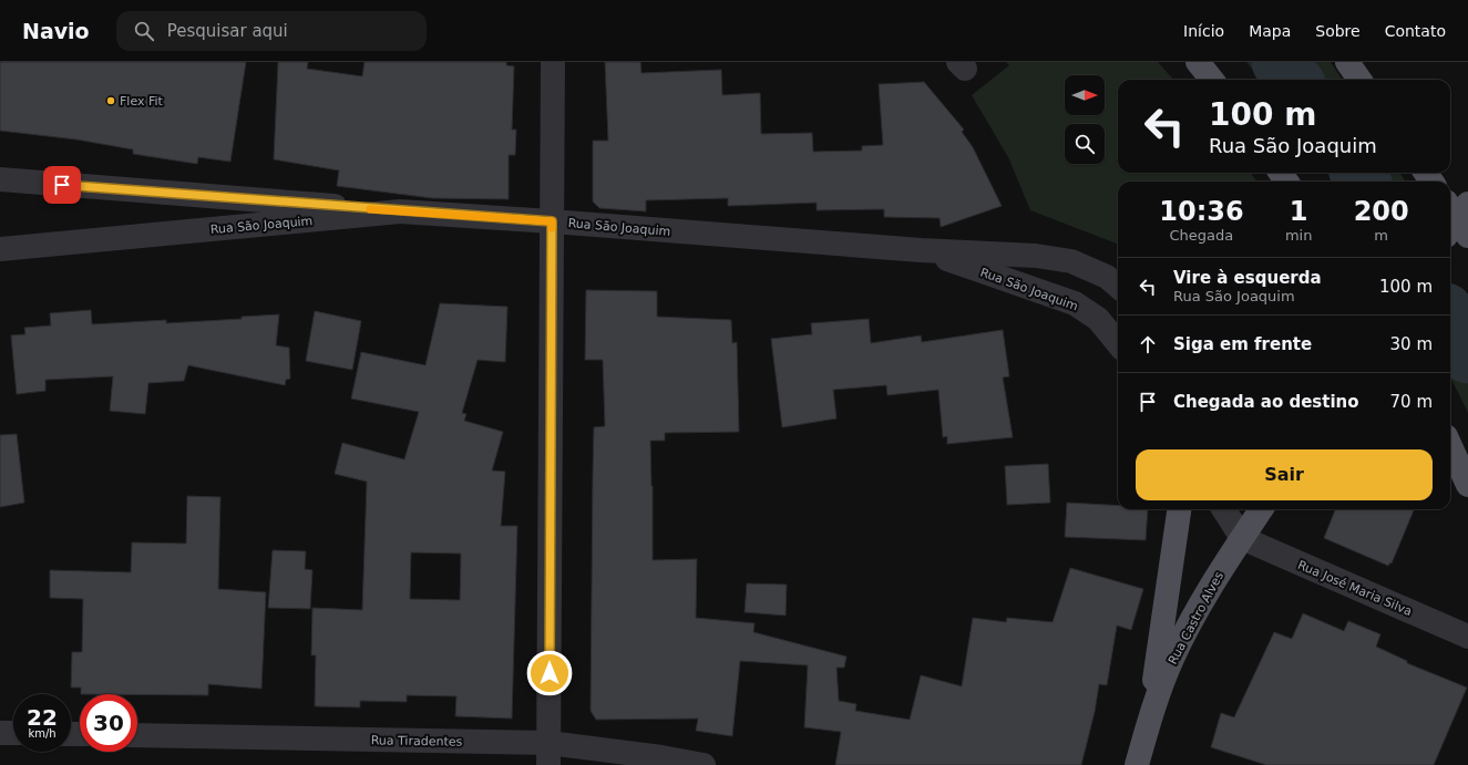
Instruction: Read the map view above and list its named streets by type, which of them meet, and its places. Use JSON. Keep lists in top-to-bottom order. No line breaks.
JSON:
{"streets":{"main road":["Rua Castro Alves"],"street":["Rua São Joaquim","Rua José Maria Silva","Rua Tiradentes"]},"crossings":[["Rua José Maria Silva","Rua Castro Alves"]],"places":["Flex Fit"],"north":"right","page":{"header":"Navio","search":"Pesquisar aqui","nav":["Início","Mapa","Sobre","Contato"],"turn":["100 m","Rua São Joaquim"],"eta":["10:36","Chegada","1","min","200","m"],"list":[{"name":"Vire à esquerda","note":"Rua São Joaquim","value":"100 m"},{"name":"Siga em frente","value":"30 m"},{"name":"Chegada ao destino","value":"70 m"}],"buttons":"Sair","speed":"22 km/h","limit":"30"}}
